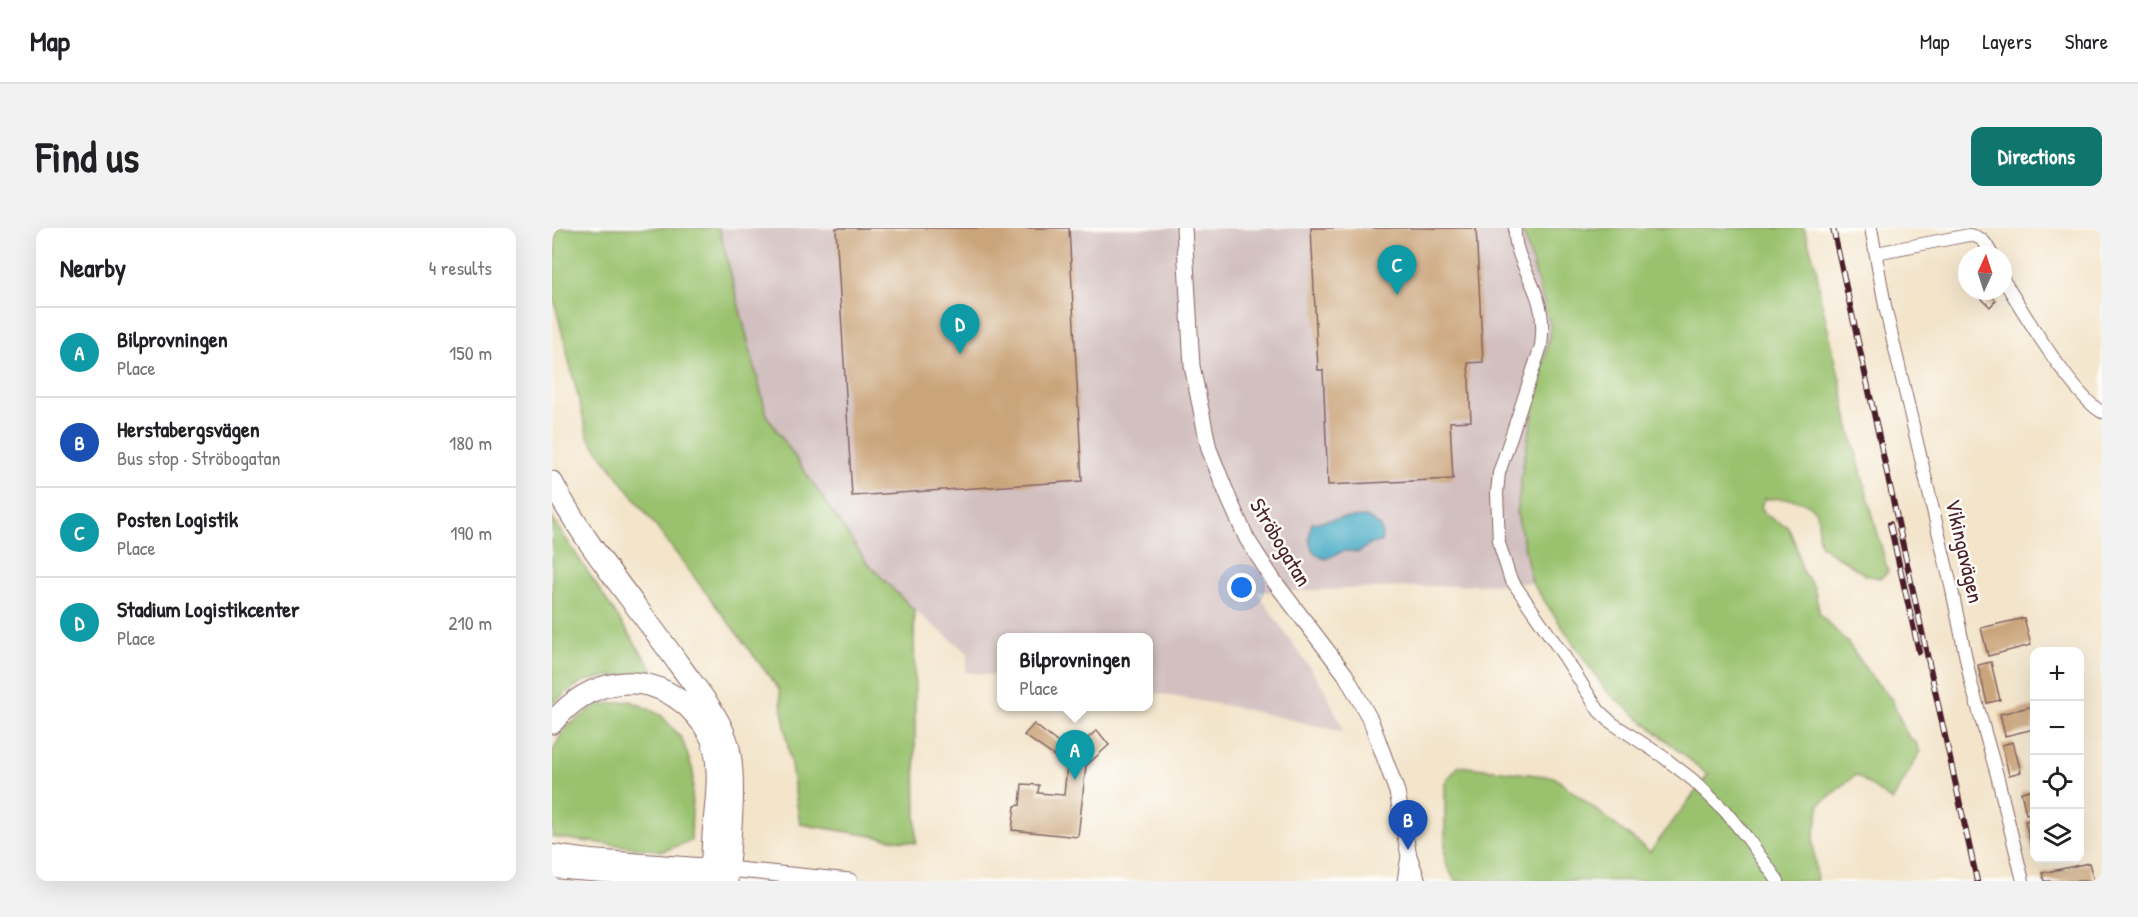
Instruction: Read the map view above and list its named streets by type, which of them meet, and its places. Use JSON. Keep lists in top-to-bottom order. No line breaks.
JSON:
{"streets":{"street":["Ströbogatan","Vikingavägen"]},"north":"top","page":{"header":"Map","nav":["Map","Layers","Share"],"buttons":"Directions","title":"Find us","heading":["Nearby","4 results"],"pins":["C","D","A","B"],"list":[{"mark":"A","name":"Bilprovningen","note":"Place","value":"150 m"},{"mark":"B","name":"Herstabergsvägen","note":"Bus stop · Ströbogatan","value":"180 m"},{"mark":"C","name":"Posten Logistik","note":"Place","value":"190 m"},{"mark":"D","name":"Stadium Logistikcenter","note":"Place","value":"210 m"}],"popup":["Bilprovningen","Place"],"map_buttons":["+","−"]}}
